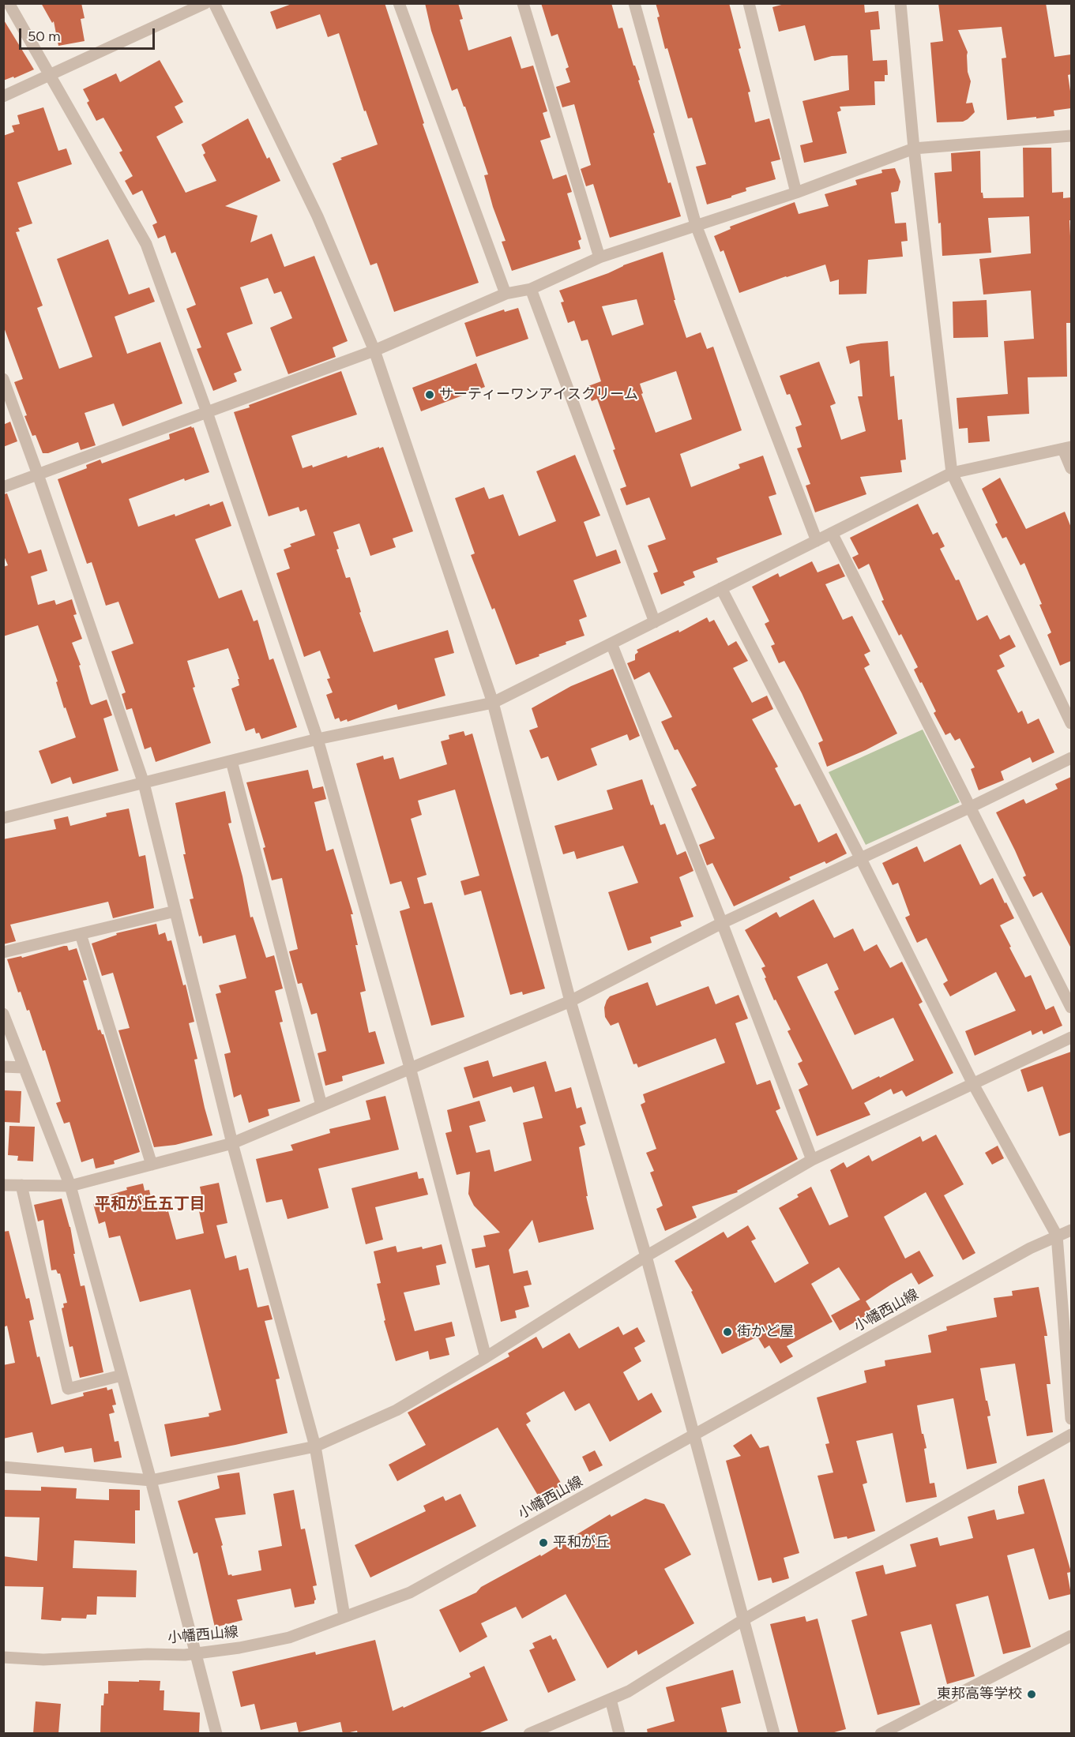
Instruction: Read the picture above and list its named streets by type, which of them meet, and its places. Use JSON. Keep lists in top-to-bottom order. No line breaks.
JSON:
{"streets":{"street":["小幡西山線"]},"districts":["平和が丘五丁目"],"places":["サーティーワンアイスクリーム","街かど屋","平和が丘","東邦高等学校"],"scale_bar":"50 m"}
